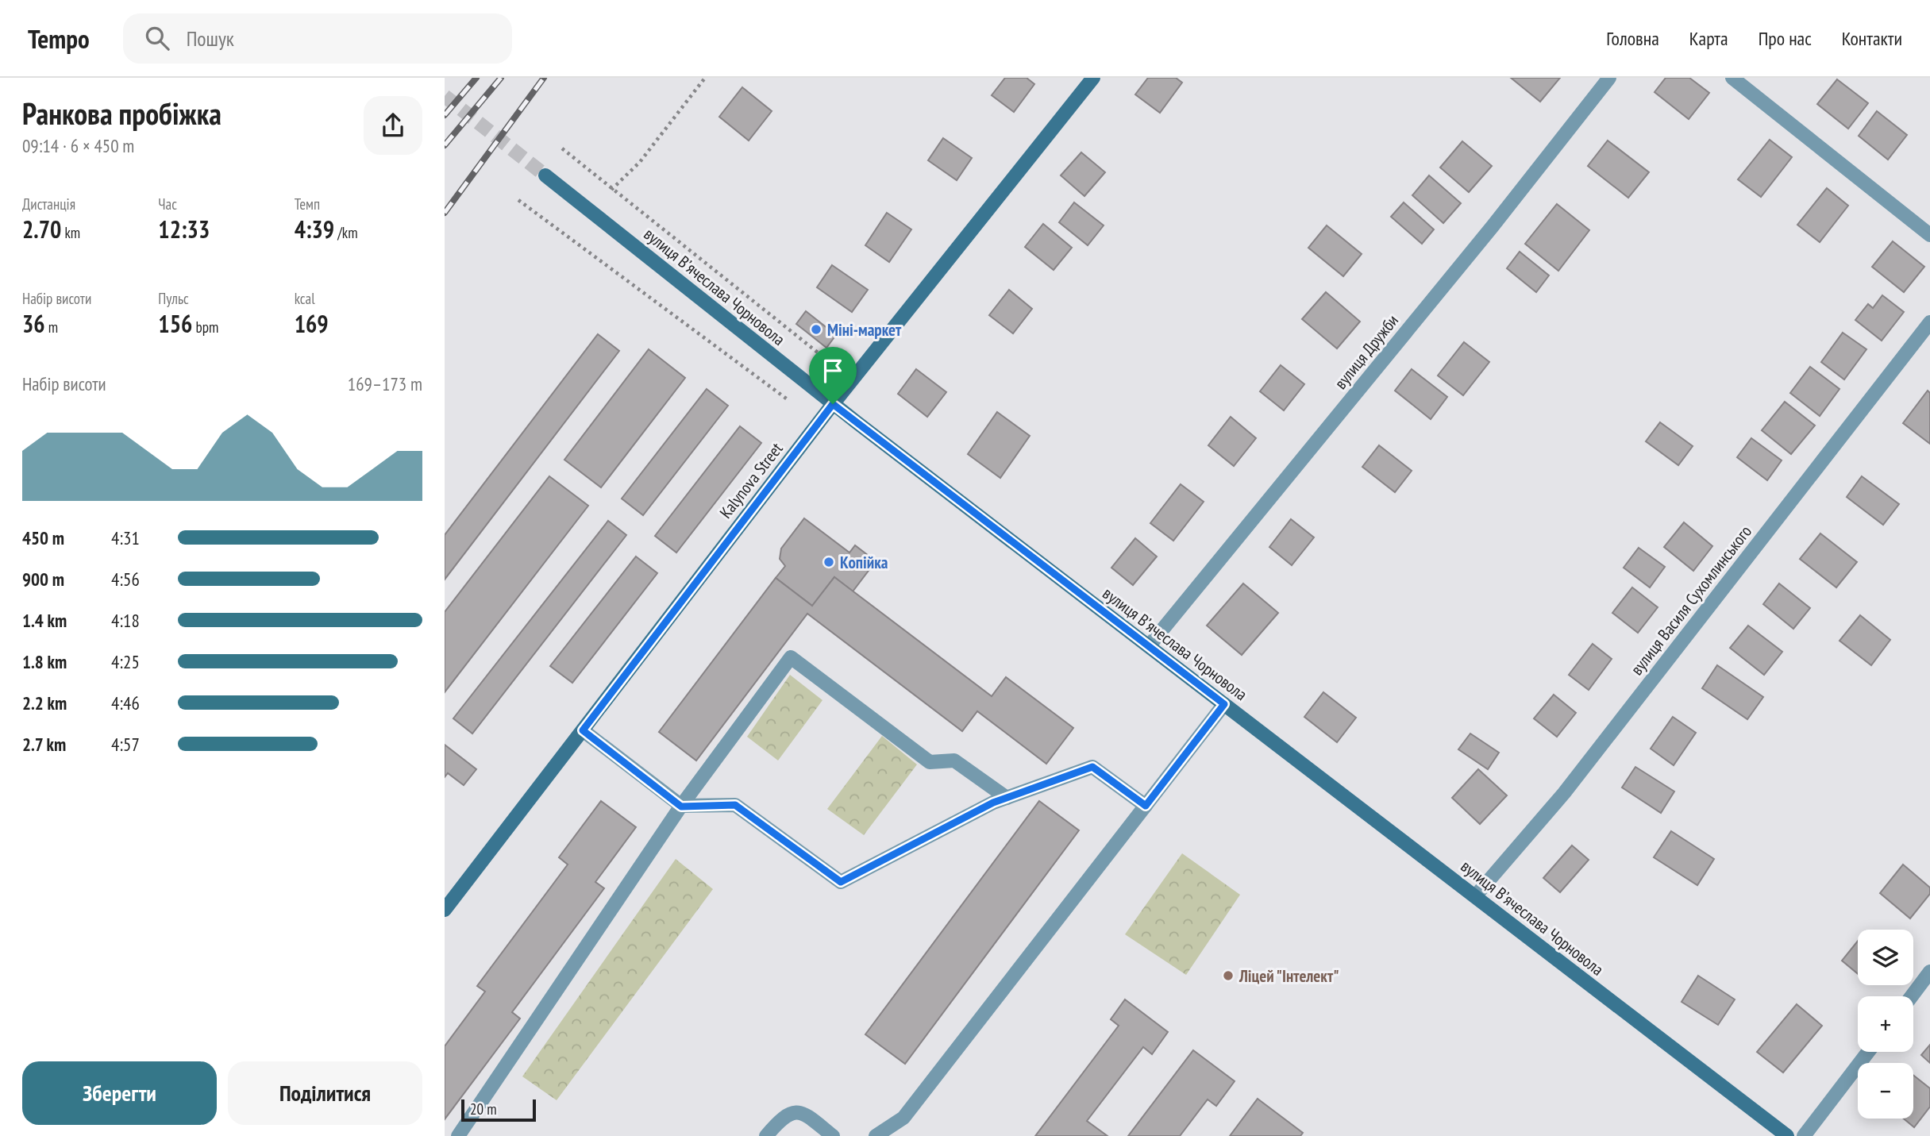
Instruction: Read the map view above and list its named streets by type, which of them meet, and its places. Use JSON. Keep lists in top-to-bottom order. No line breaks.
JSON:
{"streets":{"street":["вулиця Вʼячеслава Чорновола","вулиця Дружби","Kalynova Street","вулиця Василя Сухомлинського"]},"crossings":[["вулиця Вʼячеслава Чорновола","вулиця Дружби"],["вулиця Вʼячеслава Чорновола","Kalynova Street"],["вулиця Вʼячеслава Чорновола","вулиця Василя Сухомлинського"]],"places":["Міні-маркет","Копійка","Ліцей \"Інтелект\""],"scale_bar":"20 m","page":{"header":"Tempo","search":"Пошук","nav":["Головна","Карта","Про нас","Контакти"],"heading":["Ранкова пробіжка","09:14 · 6 × 450 m"],"stats":[["Дистанція","2.70 km"],["Час","12:33"],["Темп","4:39 /km"],["Набір висоти","36 m"],["Пульс","156 bpm"],["kcal","169"]],"chart":["Набір висоти","169–173 m"],"list":[{"name":"450 m","note":"4:31"},{"name":"900 m","note":"4:56"},{"name":"1.4 km","note":"4:18"},{"name":"1.8 km","note":"4:25"},{"name":"2.2 km","note":"4:46"},{"name":"2.7 km","note":"4:57"}],"map_buttons":["+","−"],"buttons":["Зберегти","Поділитися"],"scale":"20 m"}}
